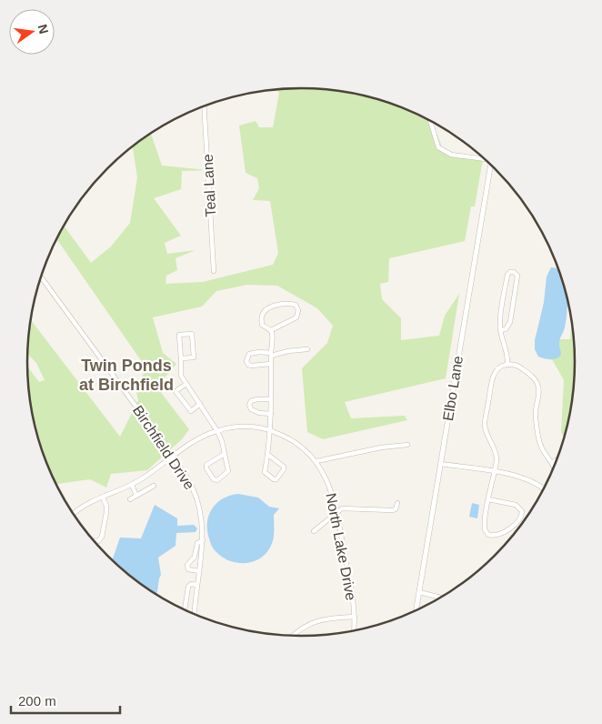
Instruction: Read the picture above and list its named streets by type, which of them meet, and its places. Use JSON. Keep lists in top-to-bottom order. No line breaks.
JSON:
{"streets":{"street":["Teal Lane","Elbo Lane","Birchfield Drive","North Lake Drive"]},"crossings":[["Birchfield Drive","North Lake Drive"]],"districts":["Twin Ponds at Birchfield"],"scale_bar":"200 m","north":"right"}
